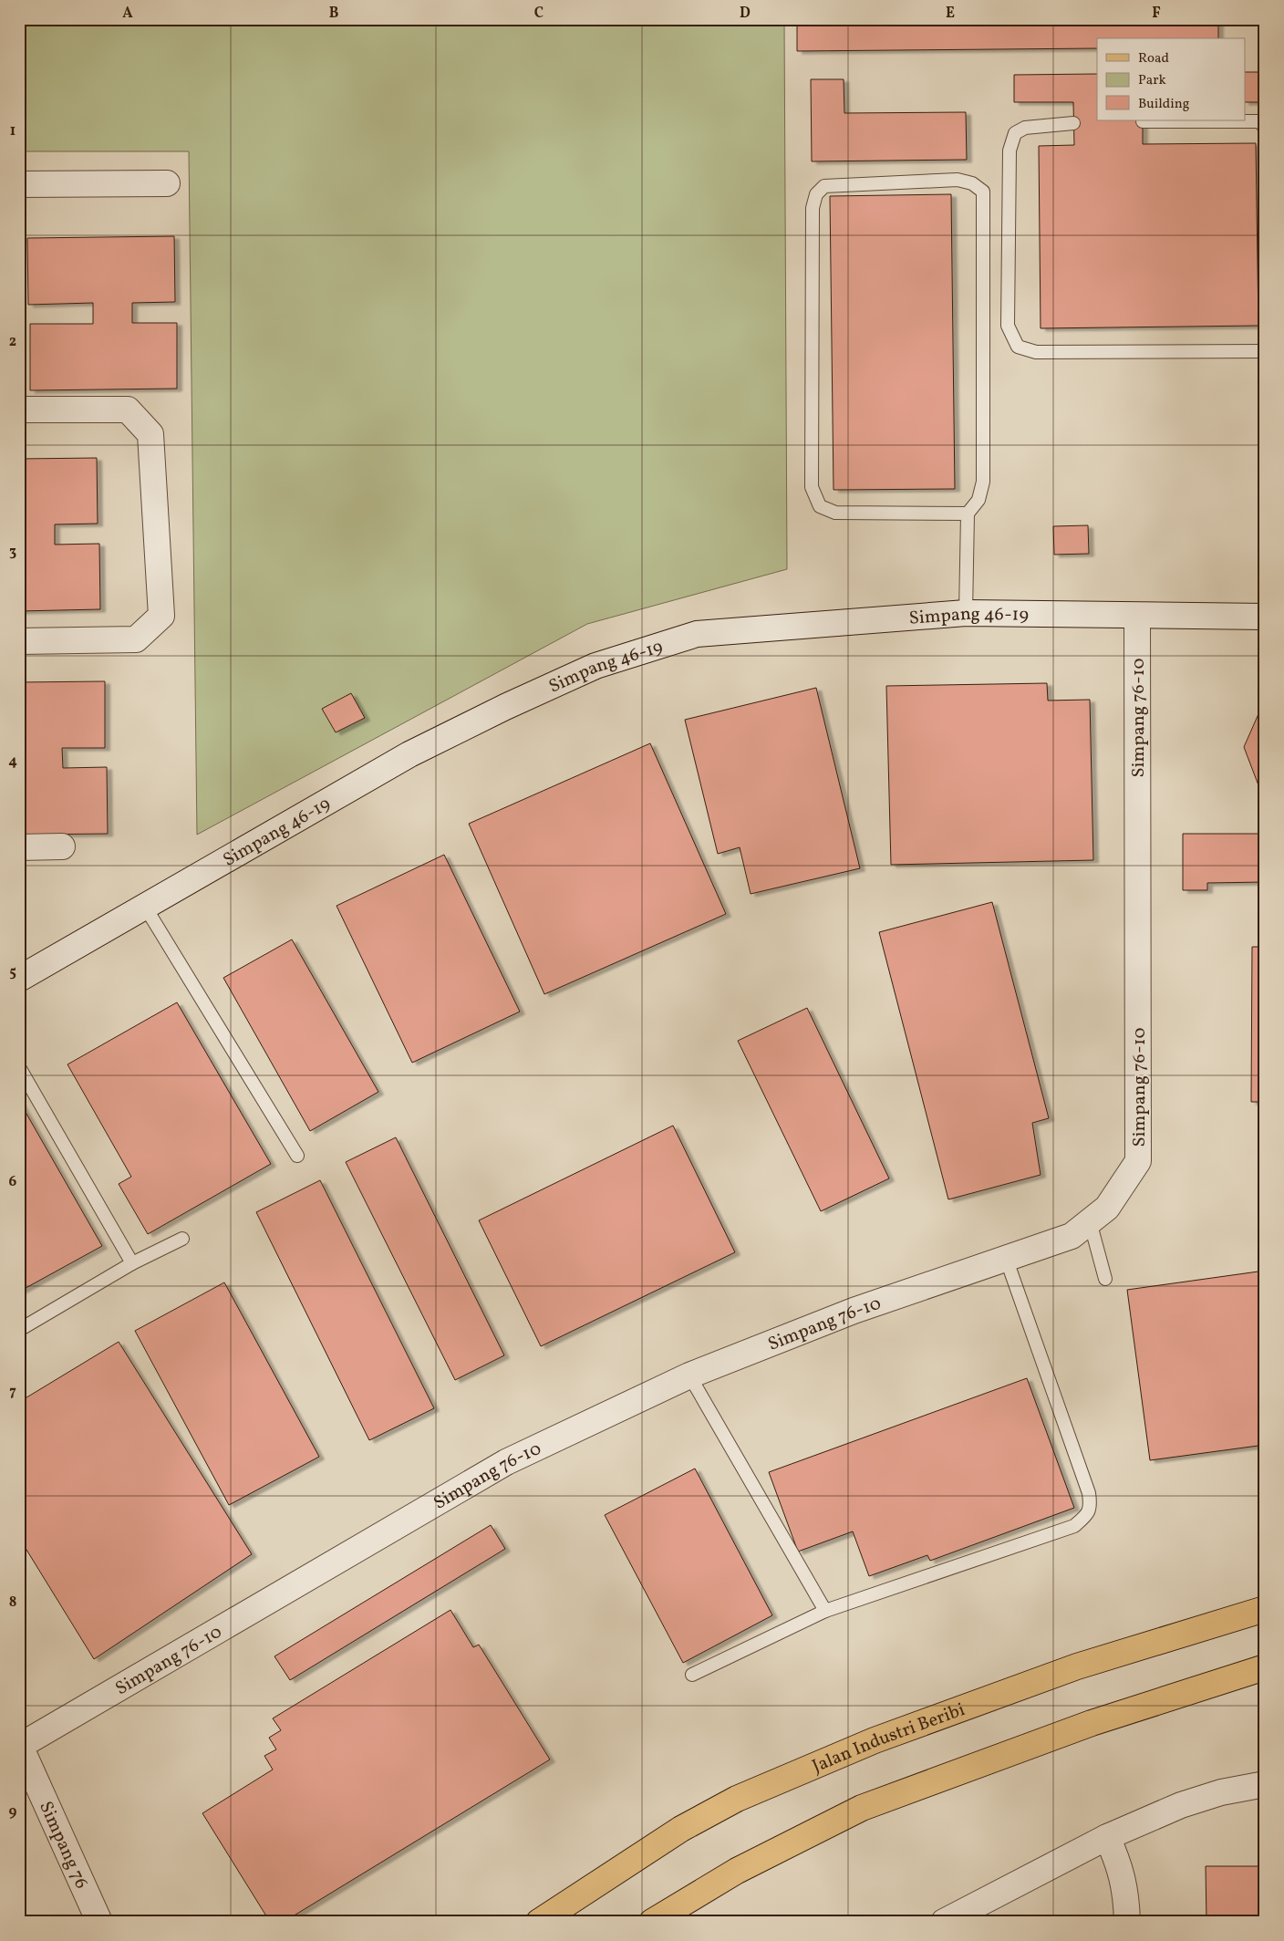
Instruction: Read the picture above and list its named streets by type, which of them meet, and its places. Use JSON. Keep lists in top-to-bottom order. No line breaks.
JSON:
{"streets":{"main road":["Jalan Industri Beribi"],"street":["Simpang 46-19","Simpang 76-10","Simpang 76"]},"crossings":[["Simpang 46-19","Simpang 76-10"],["Simpang 76-10","Simpang 76"]],"legend":["Road","Park","Building"],"grid":{"columns":["A","B","C","D","E","F"],"rows":["1","2","3","4","5","6","7","8","9"]}}
